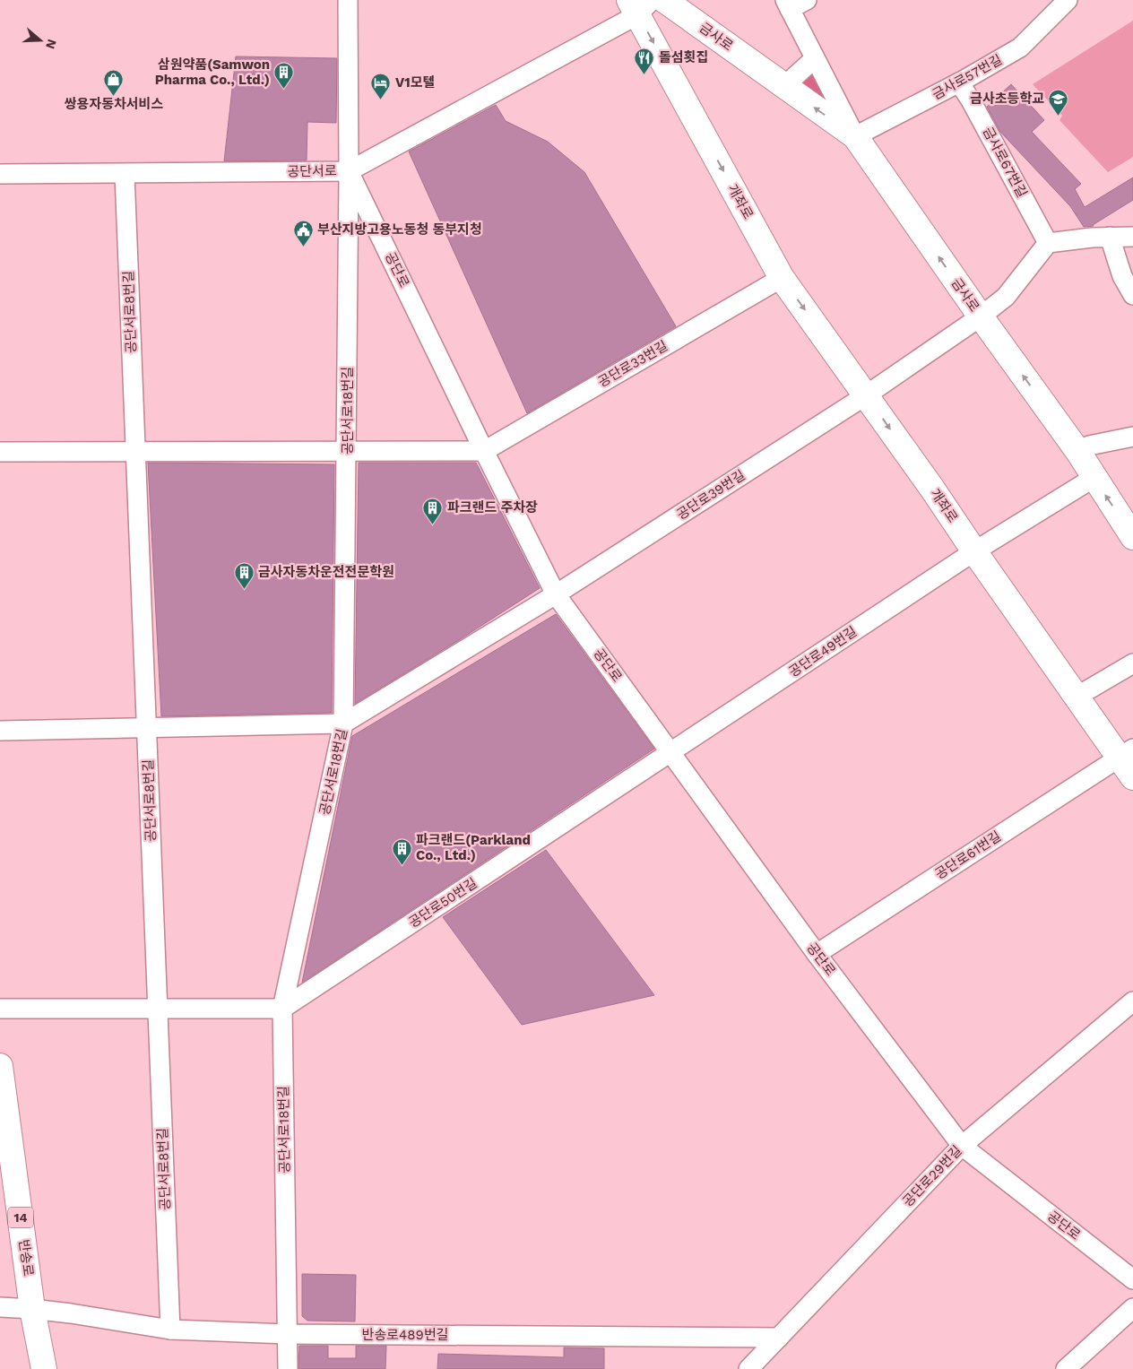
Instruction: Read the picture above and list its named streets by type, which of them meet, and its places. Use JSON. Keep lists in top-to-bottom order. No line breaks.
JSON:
{"streets":{"main road":["금사로","개좌로","14","반송로"],"street":["금사로57번길","금사로67번길","공단서로","공단로","공단서로8번길","공단로33번길","공단서로18번길","공단로39번길","공단로49번길","공단로61번길","공단로50번길","공단로29번길","반송로489번길"]},"crossings":[["금사로","금사로57번길"],["금사로57번길","금사로67번길"],["공단서로","개좌로"],["공단서로","공단로"],["공단서로","공단서로8번길"],["공단서로","공단서로18번길"],["개좌로","공단로33번길"],["개좌로","공단로39번길"],["개좌로","공단로49번길"],["개좌로","공단로61번길"],["공단로","공단로33번길"],["공단로","공단서로18번길"],["공단로","공단로39번길"],["공단로","공단로49번길"],["공단로","공단로61번길"],["공단로","공단로50번길"],["공단로","공단로29번길"],["공단서로8번길","반송로489번길"],["공단서로18번길","공단로50번길"],["공단서로18번길","반송로489번길"],["공단로49번길","공단로50번길"],["공단로29번길","반송로489번길"],["반송로","반송로489번길"]],"one_way":["금사로","개좌로"],"places":{"restaurant":["돌섬횟집"],"building":["삼원약품(Samwon Pharma Co., Ltd.)","파크랜드 주차장","금사자동차운전전문학원","파크랜드(Parkland Co., Ltd.)"],"shop":["쌍용자동차서비스"],"hotel":["V1모텔"],"school or university":["금사초등학교"],"public building":["부산지방고용노동청 동부지청"]},"north":"right"}
